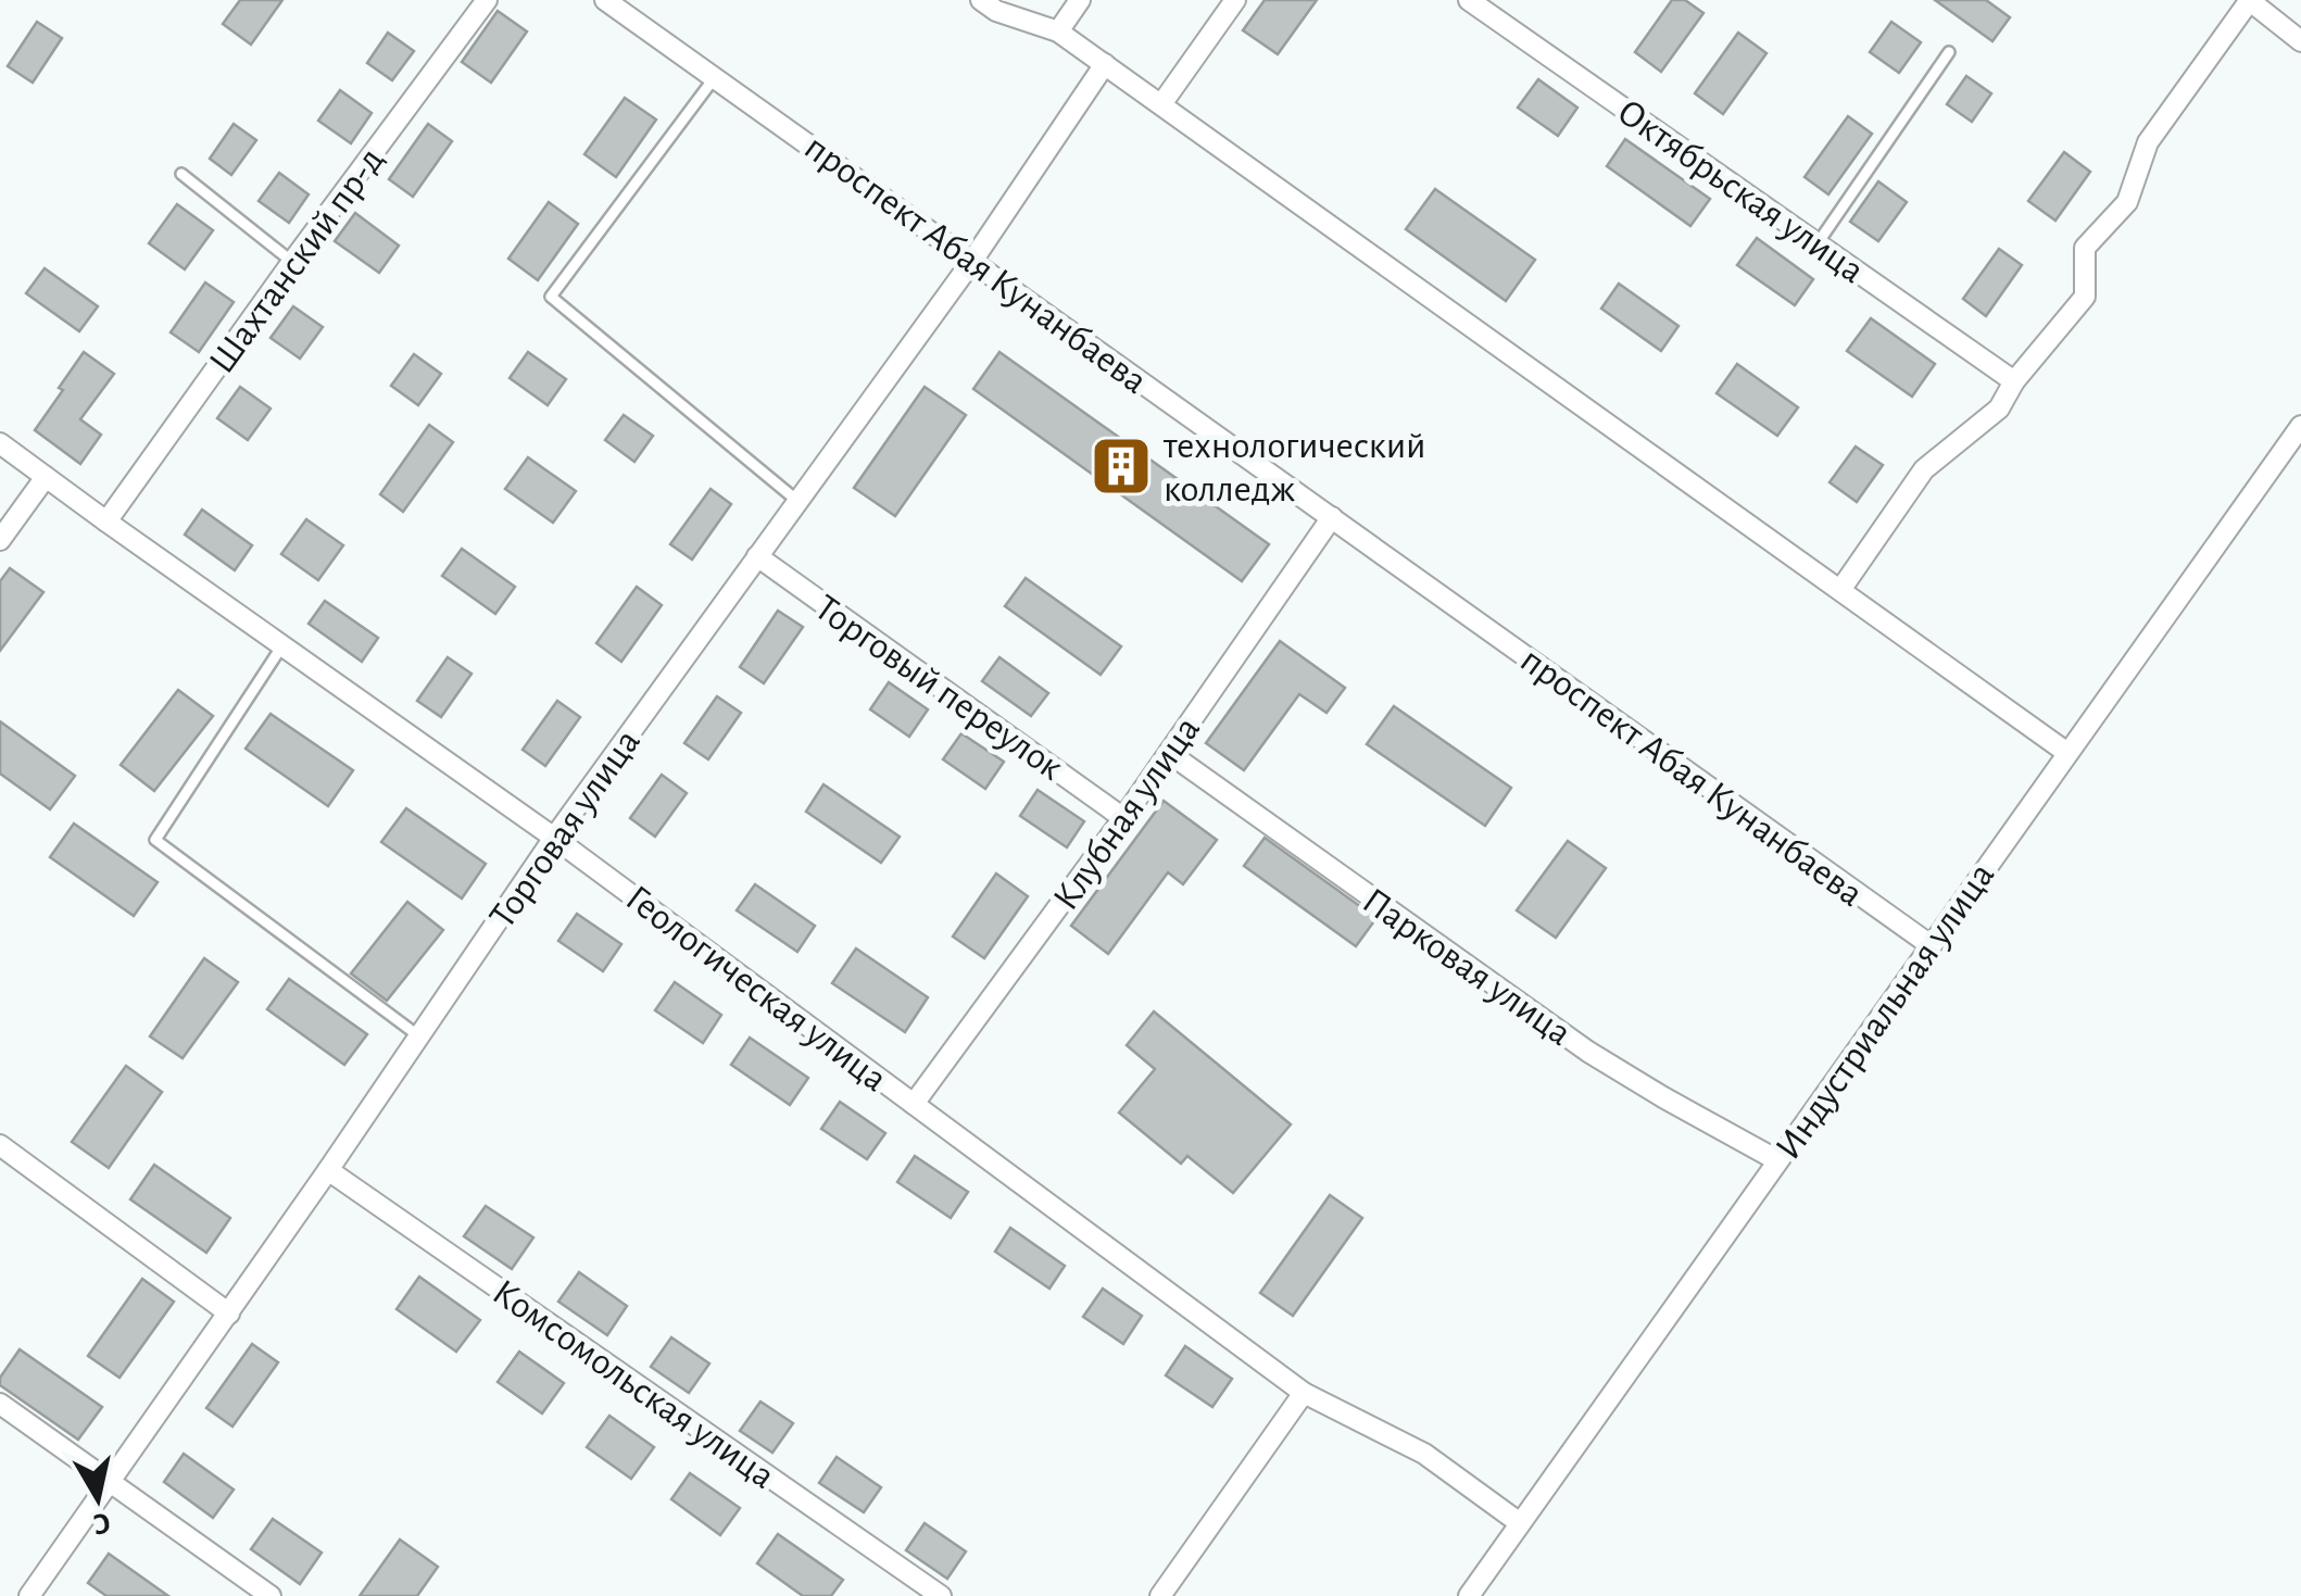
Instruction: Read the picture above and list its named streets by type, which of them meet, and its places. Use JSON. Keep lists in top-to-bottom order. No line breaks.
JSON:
{"streets":{"street":["Октябрьская улица","Шахтанский пр-д","проспект Абая Кунанбаева","Торговый переулок","Клубная улица","Торговая улица","Парковая улица","Геологическая улица","Индустриальная улица","Комсомольская улица"]},"crossings":[["Шахтанский пр-д","Геологическая улица"],["проспект Абая Кунанбаева","Клубная улица"],["проспект Абая Кунанбаева","Торговая улица"],["проспект Абая Кунанбаева","Индустриальная улица"],["Торговый переулок","Клубная улица"],["Торговый переулок","Торговая улица"],["Клубная улица","Парковая улица"],["Клубная улица","Геологическая улица"],["Торговая улица","Геологическая улица"],["Торговая улица","Комсомольская улица"],["Парковая улица","Индустриальная улица"],["Геологическая улица","Индустриальная улица"]],"places":{"building":["технологический колледж"]},"north":"bottom"}
